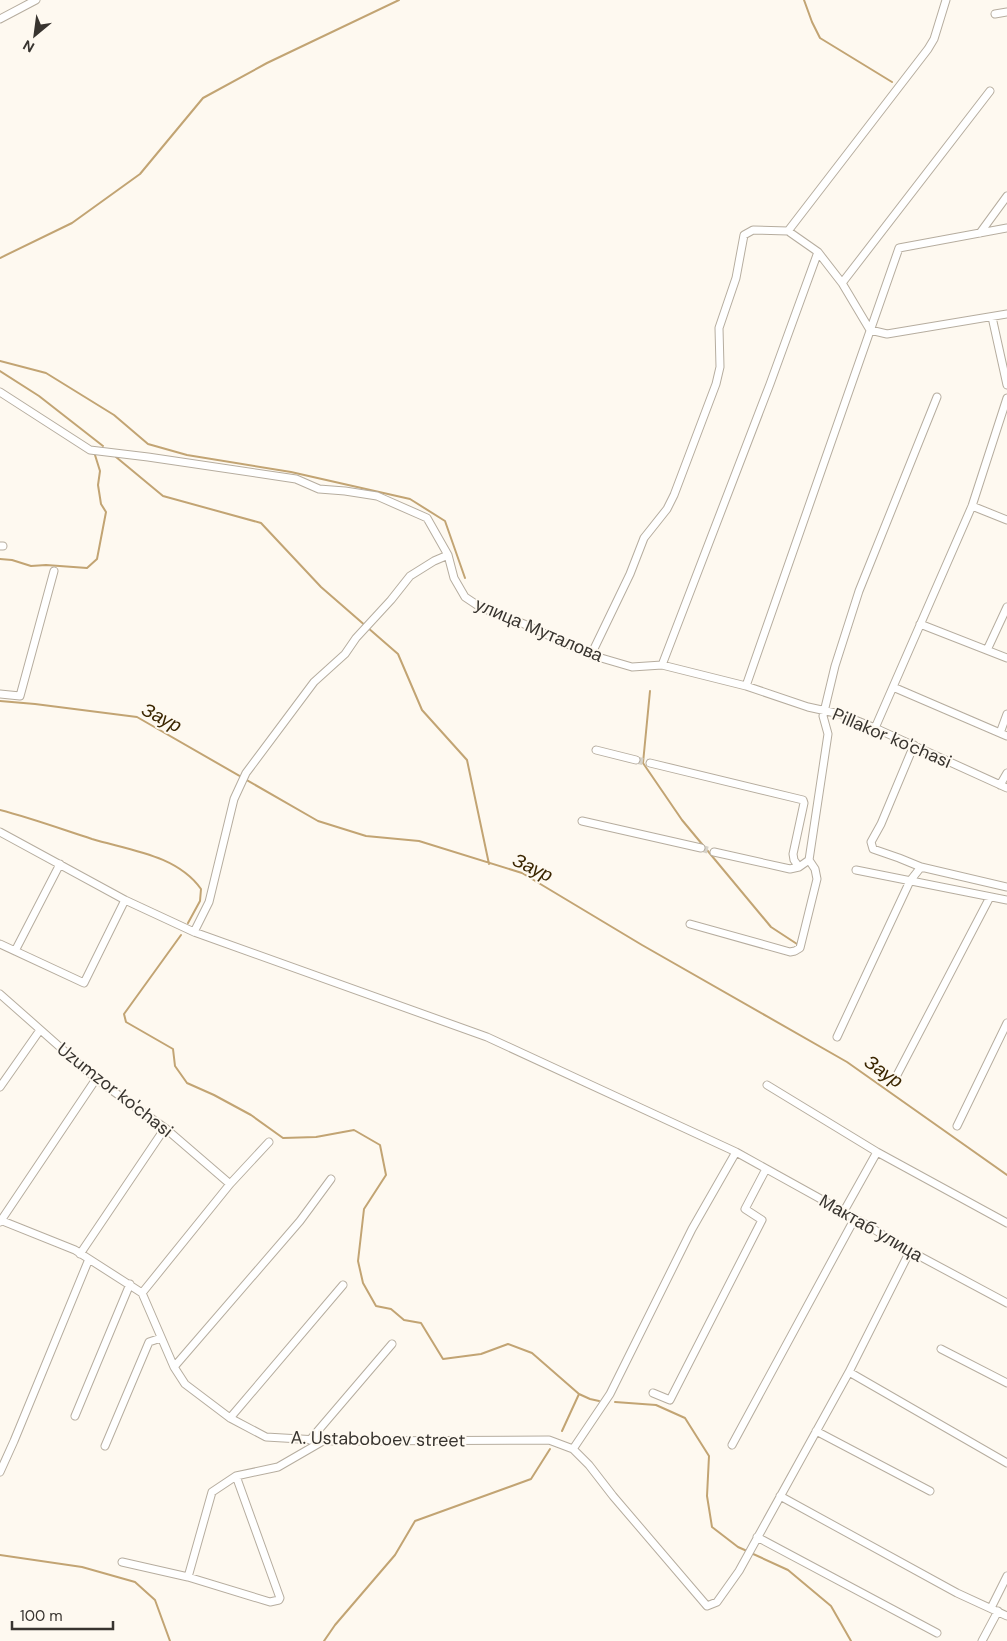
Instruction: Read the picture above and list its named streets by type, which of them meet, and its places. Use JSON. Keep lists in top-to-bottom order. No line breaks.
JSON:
{"streets":{"street":["улица Муталова","Pillakor ko'chasi","Uzumzor ko'chasi","Мактаб улица","A. Ustaboboev street"]},"crossings":[["улица Муталова","Pillakor ko'chasi"]],"water":["Заур"],"scale_bar":"100 m","north":"bottom left"}
